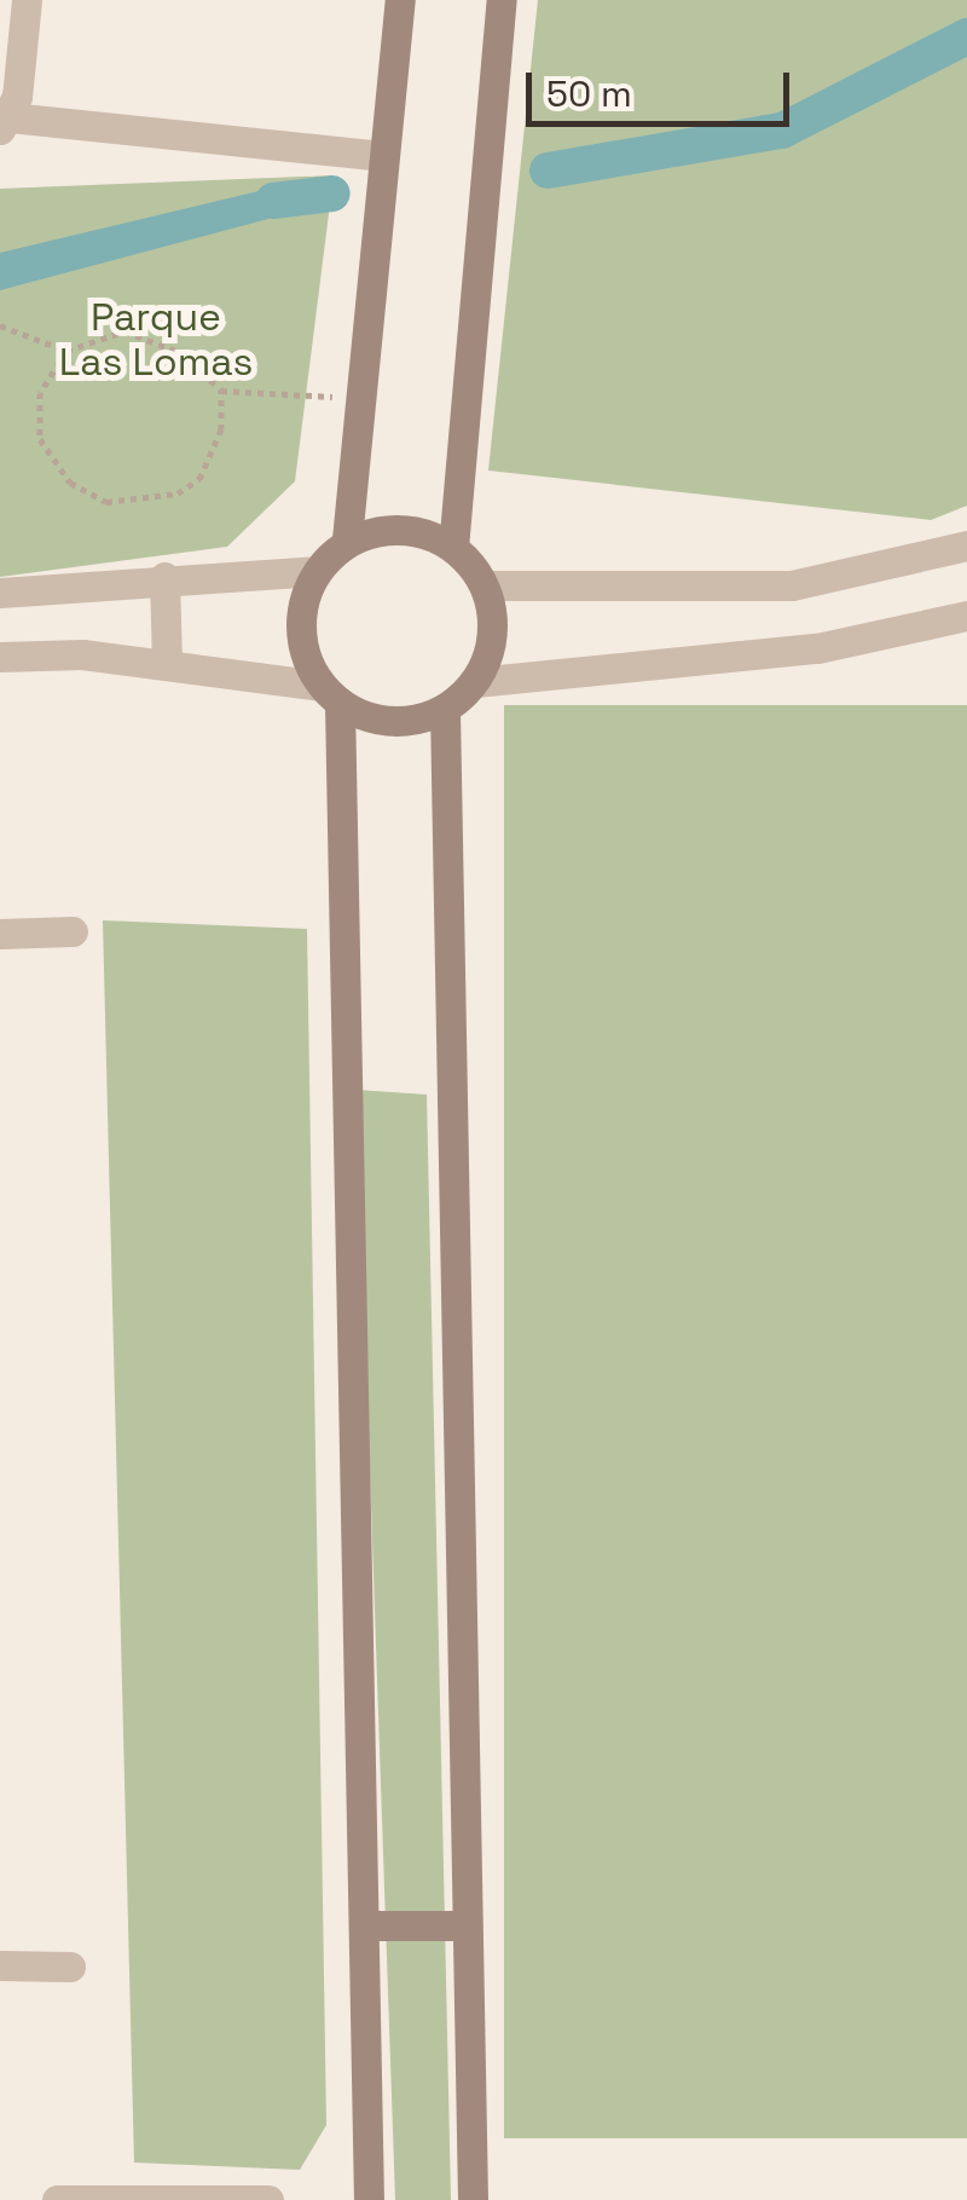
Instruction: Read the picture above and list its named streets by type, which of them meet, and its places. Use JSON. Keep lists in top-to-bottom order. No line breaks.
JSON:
{"parks":["Parque Las Lomas"],"scale_bar":"50 m"}
